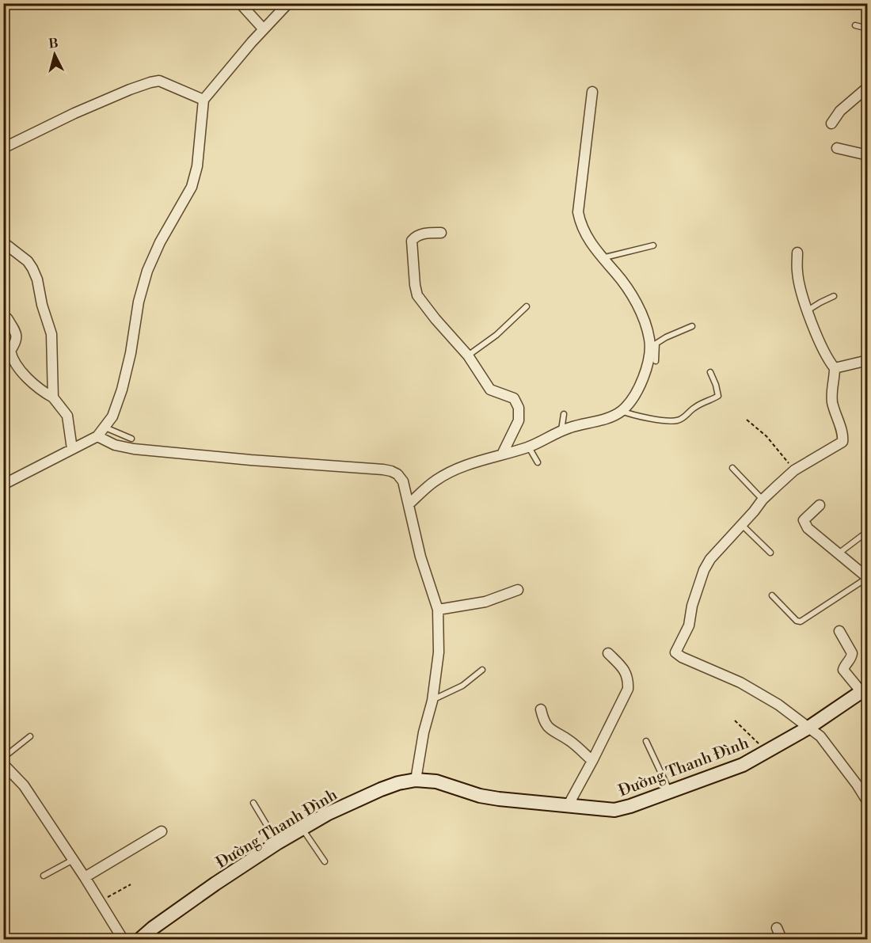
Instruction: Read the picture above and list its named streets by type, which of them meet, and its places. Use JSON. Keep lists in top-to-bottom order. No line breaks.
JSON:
{"streets":{"street":["Đường Thanh Đình"]},"north":"top"}
